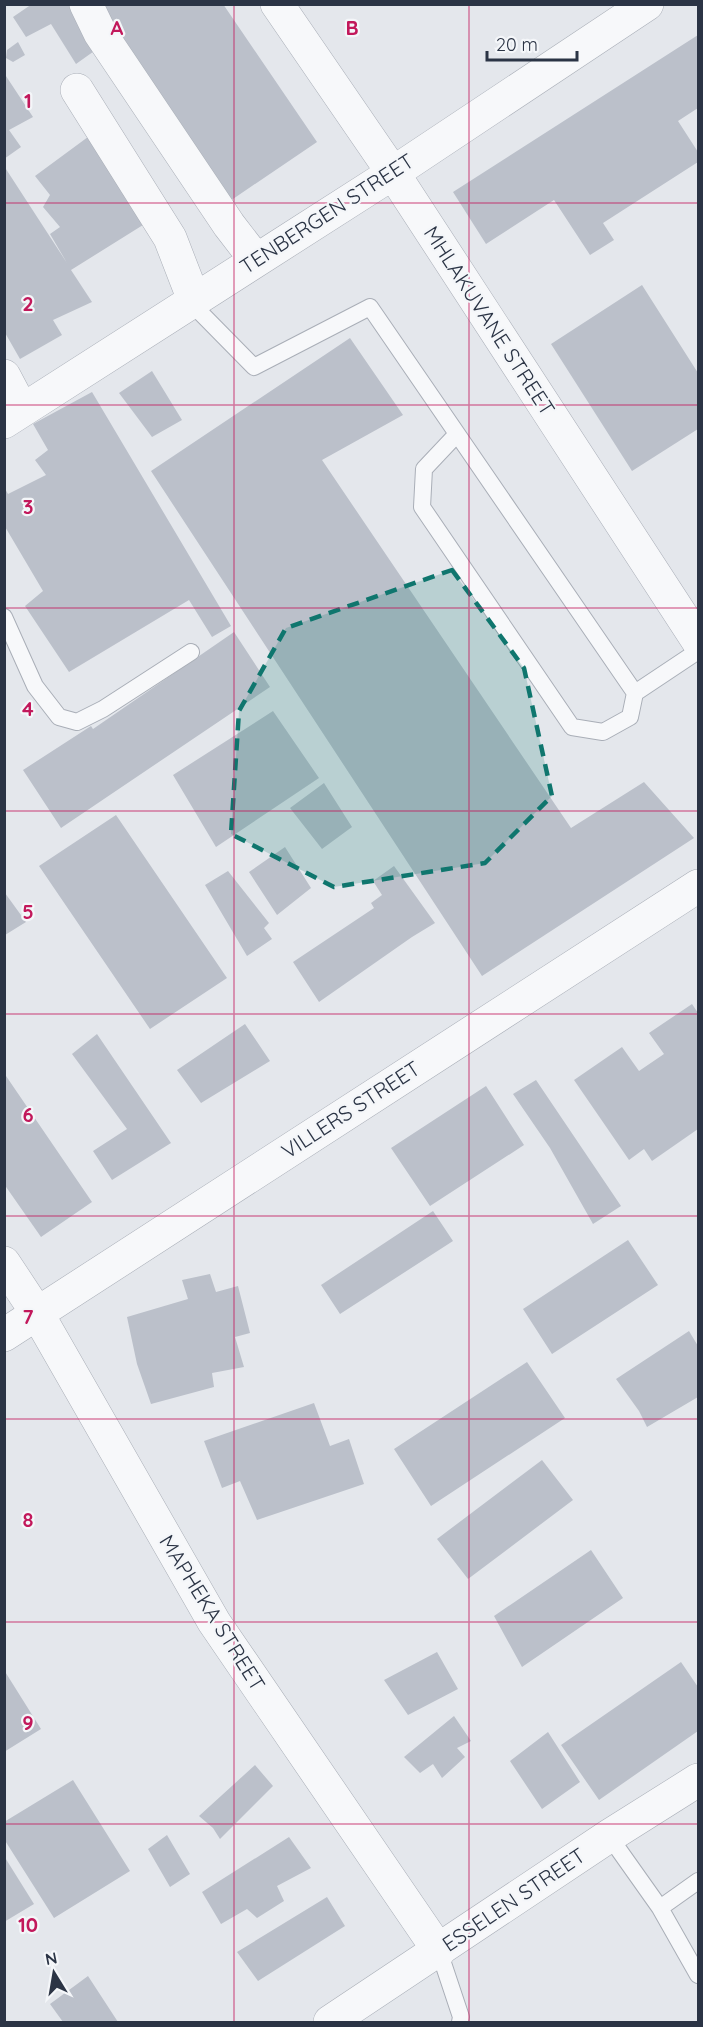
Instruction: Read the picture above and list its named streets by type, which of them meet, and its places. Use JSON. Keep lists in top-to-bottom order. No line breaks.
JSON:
{"streets":{"street":["TENBERGEN STREET","MHLAKUVANE STREET","VILLERS STREET","MAPHEKA STREET","ESSELEN STREET"]},"crossings":[["TENBERGEN STREET","MHLAKUVANE STREET"],["VILLERS STREET","MAPHEKA STREET"],["MAPHEKA STREET","ESSELEN STREET"]],"scale_bar":"20 m","north":"top","grid":{"columns":["A","B"],"rows":["1","2","3","4","5","6","7","8","9","10"]}}
